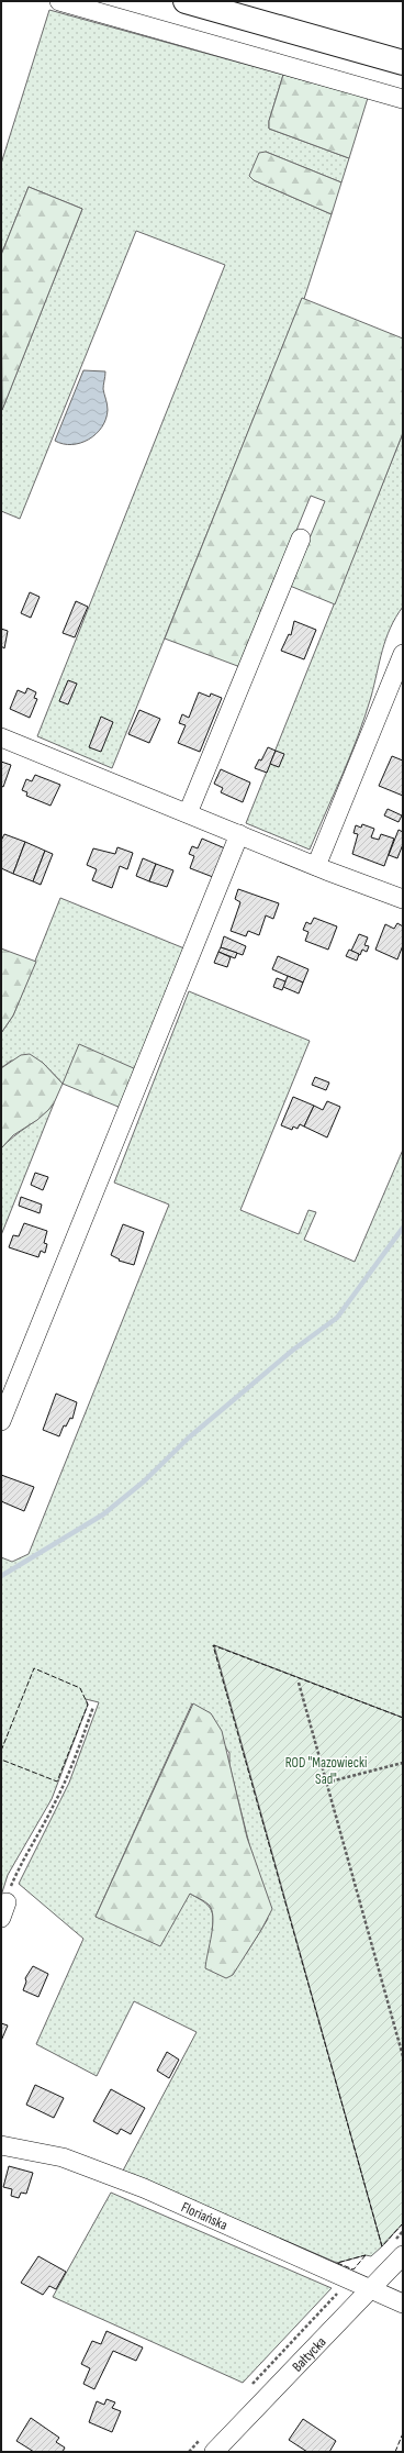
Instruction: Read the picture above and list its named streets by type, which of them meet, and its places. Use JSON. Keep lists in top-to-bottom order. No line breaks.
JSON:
{"streets":{"street":["Floriańska","Bałtycka"]},"crossings":[["Floriańska","Bałtycka"]],"parks":["ROD \"Mazowiecki Sad\""]}
